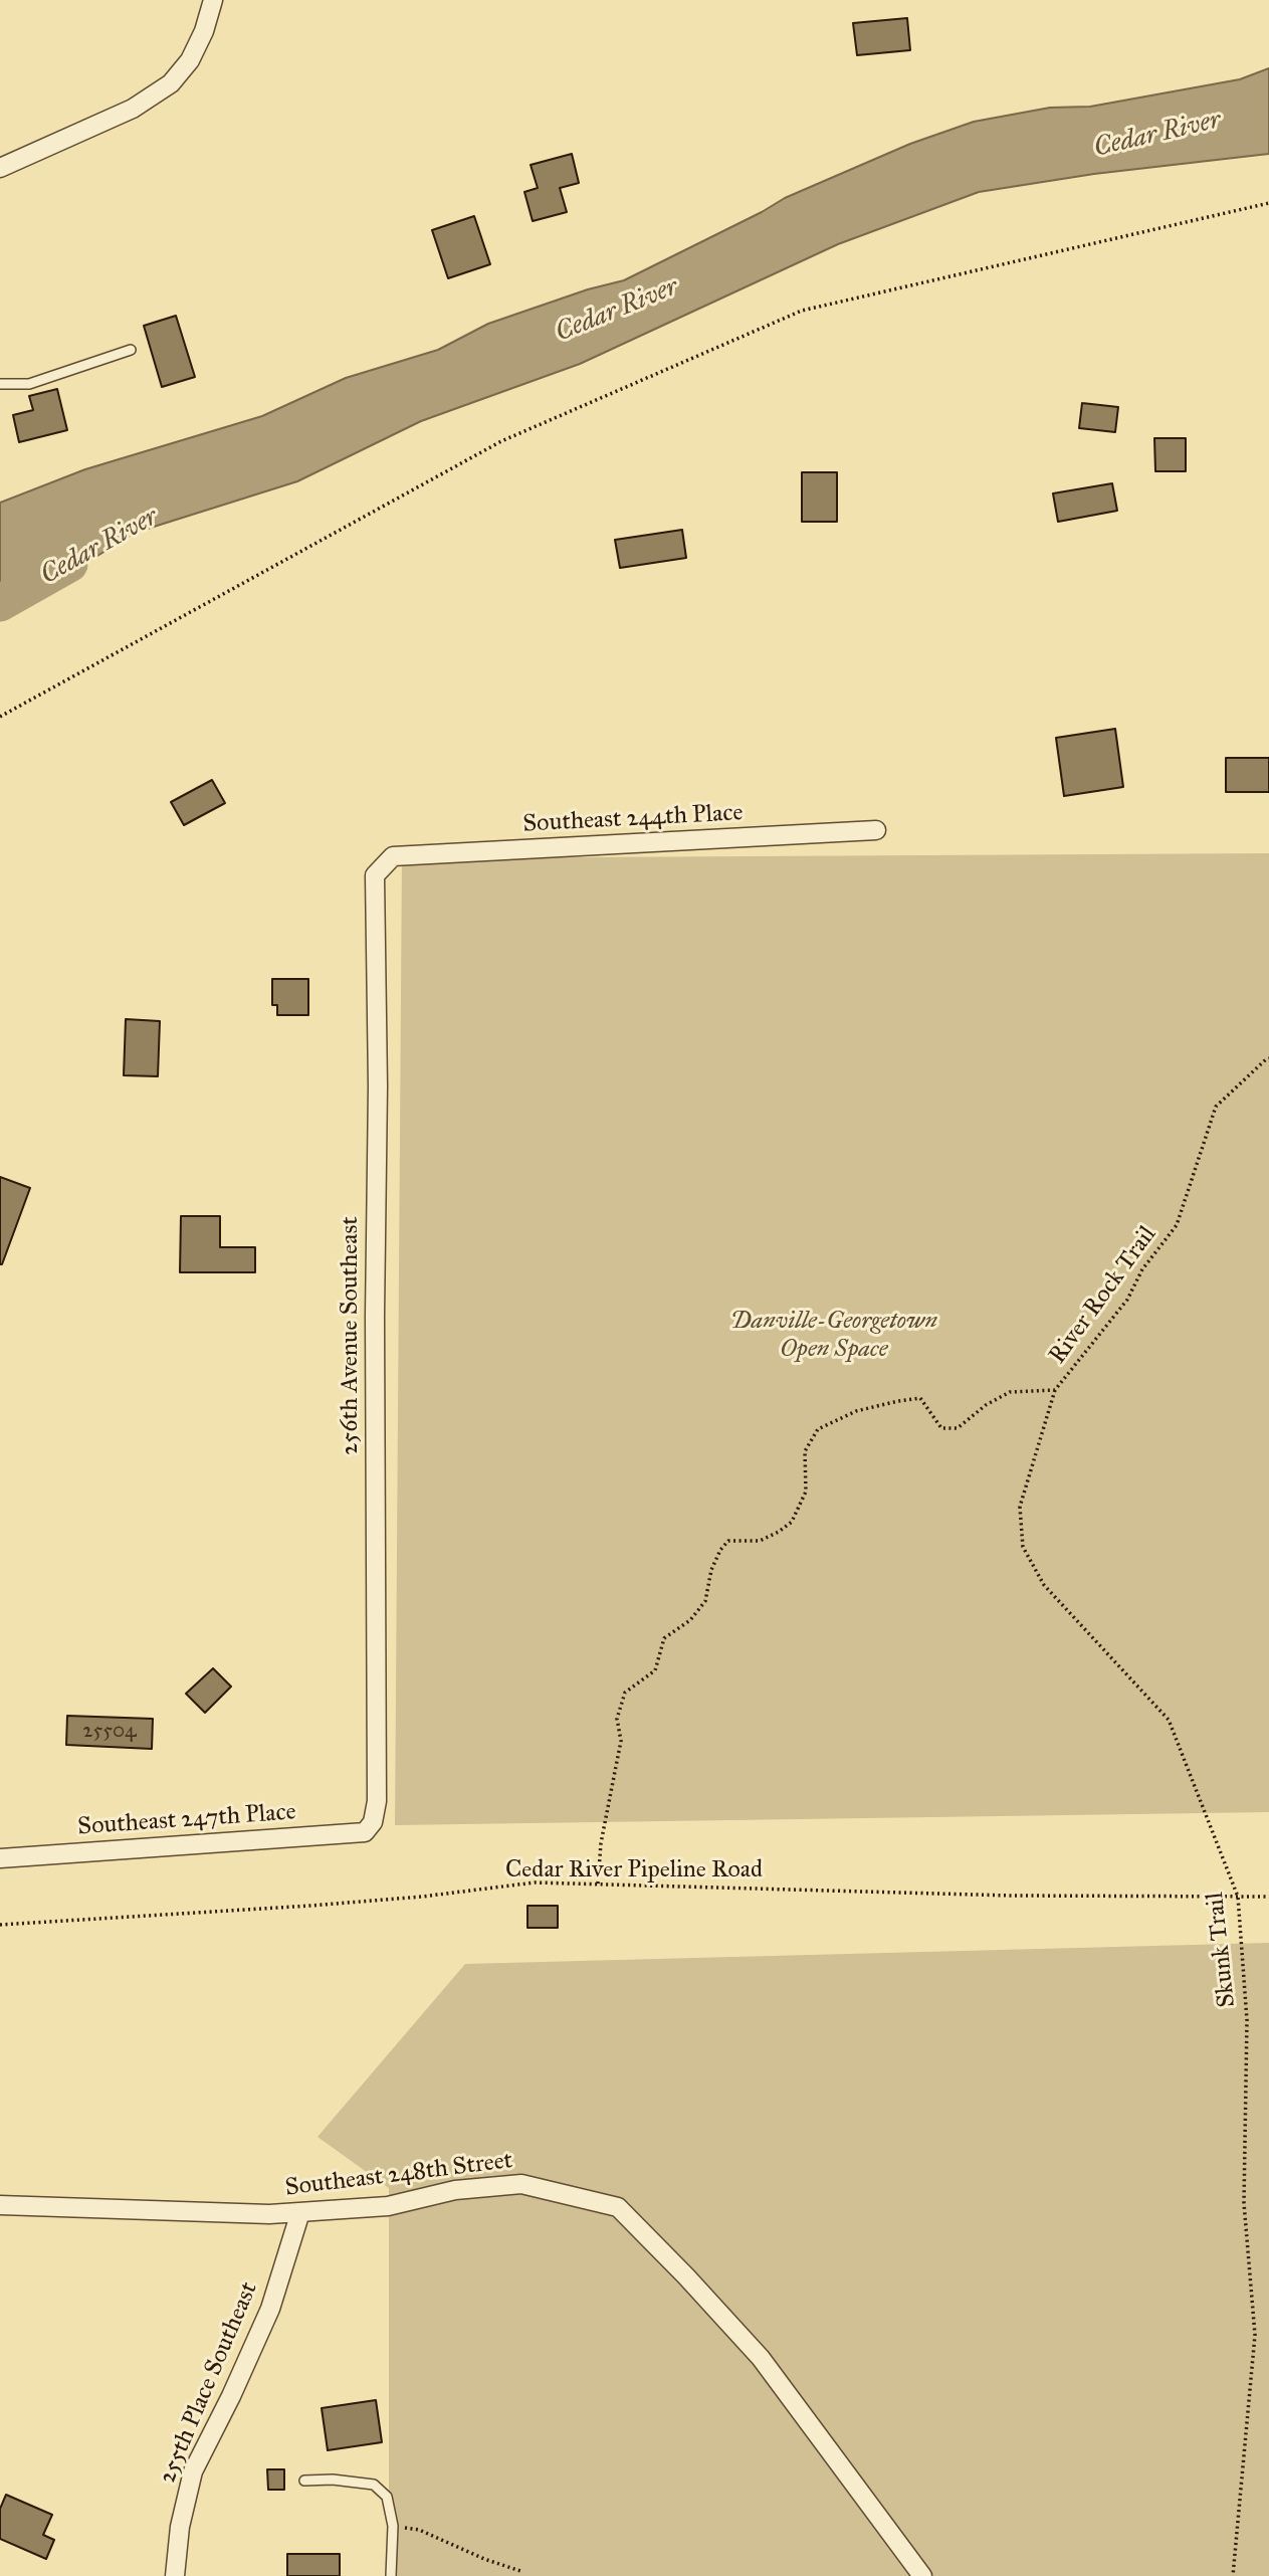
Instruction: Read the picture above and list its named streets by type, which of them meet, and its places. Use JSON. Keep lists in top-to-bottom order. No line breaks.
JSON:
{"streets":{"street":["Southeast 244th Place","256th Avenue Southeast","Southeast 247th Place","Southeast 248th Street","255th Place Southeast"],"path":["River Rock Trail","Cedar River Pipeline Road","Skunk Trail"]},"crossings":[["Southeast 244th Place","256th Avenue Southeast"],["River Rock Trail","Cedar River Pipeline Road"],["River Rock Trail","Skunk Trail"],["256th Avenue Southeast","Southeast 247th Place"],["Cedar River Pipeline Road","Skunk Trail"],["Southeast 248th Street","255th Place Southeast"]],"water":["Cedar River"],"parks":["Danville-Georgetown Open Space"],"house_numbers":["25504"]}
